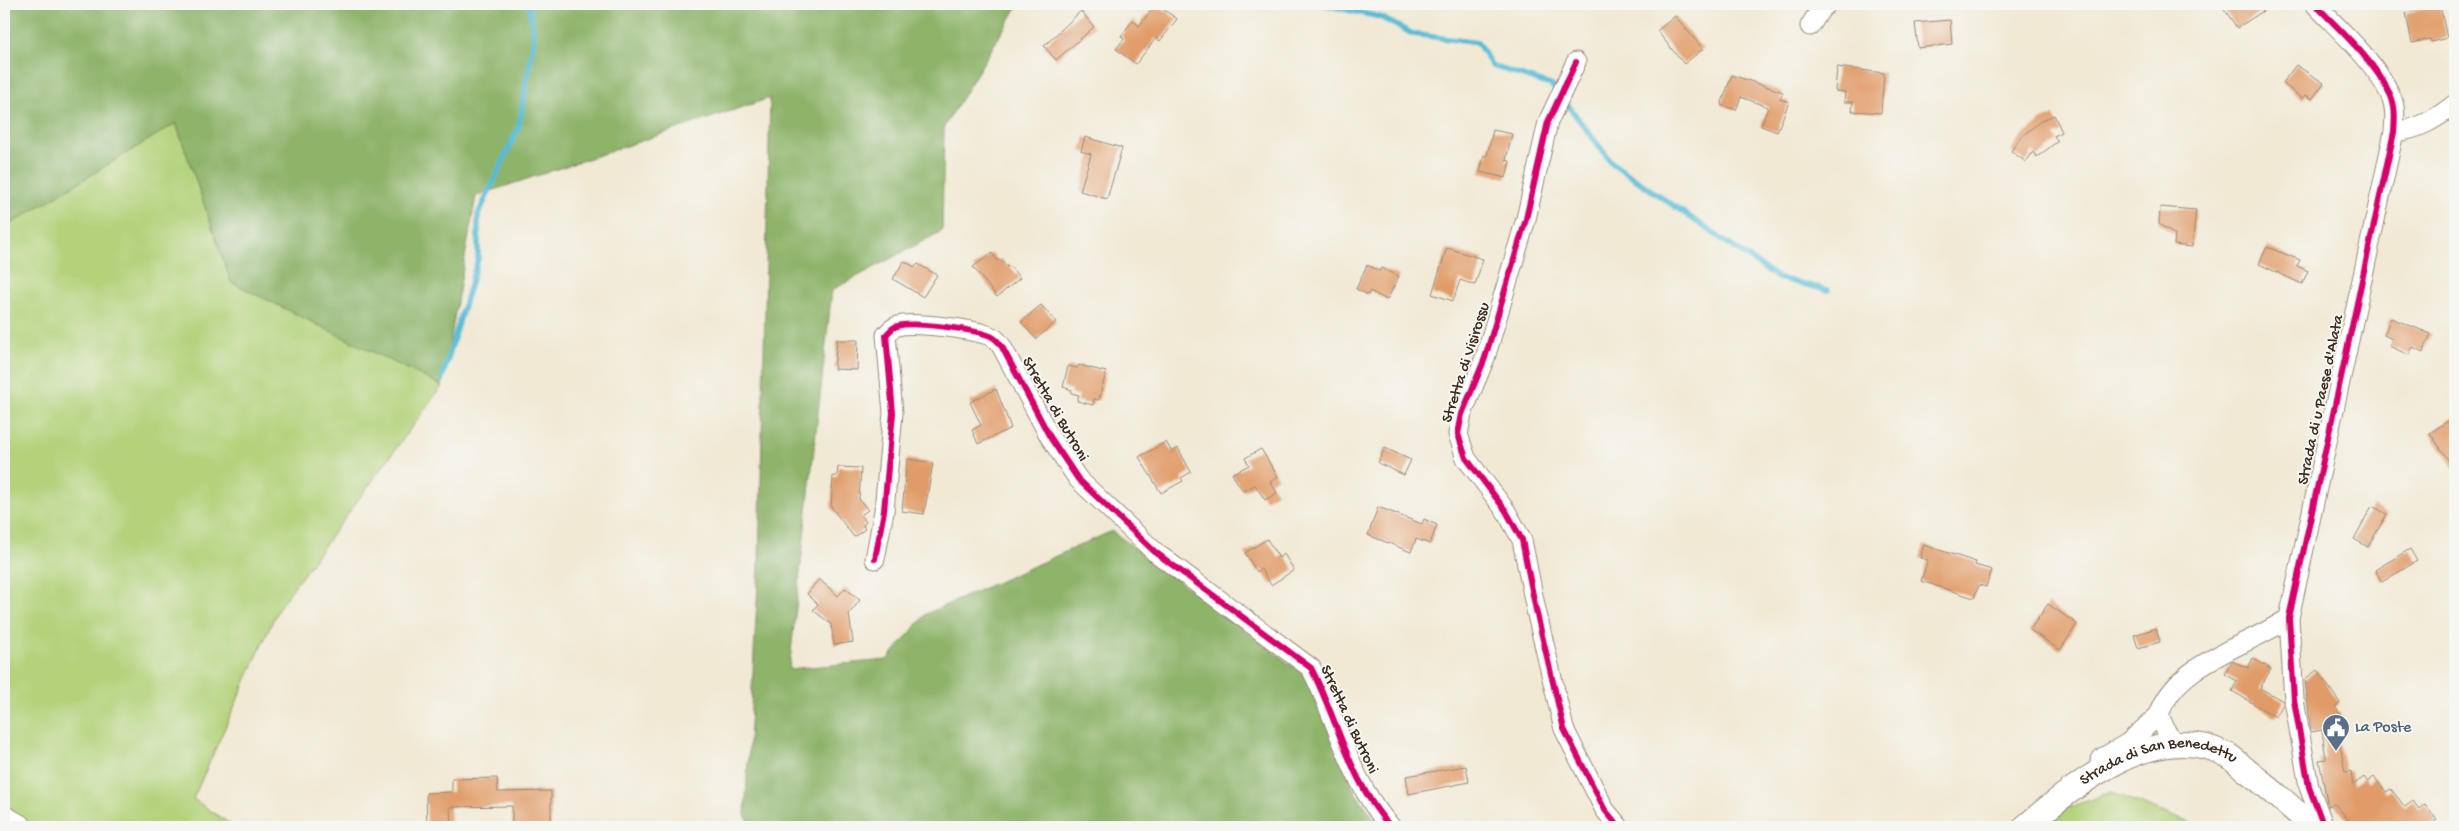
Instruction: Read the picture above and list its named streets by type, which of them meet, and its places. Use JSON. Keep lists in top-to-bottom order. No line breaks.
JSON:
{"streets":{"street":["Stretta di Visirossu","Strada di u Paese d'Alata","Stretta di Butroni","Strada di San Benedettu"]},"places":{"public building":["La Poste"]}}
